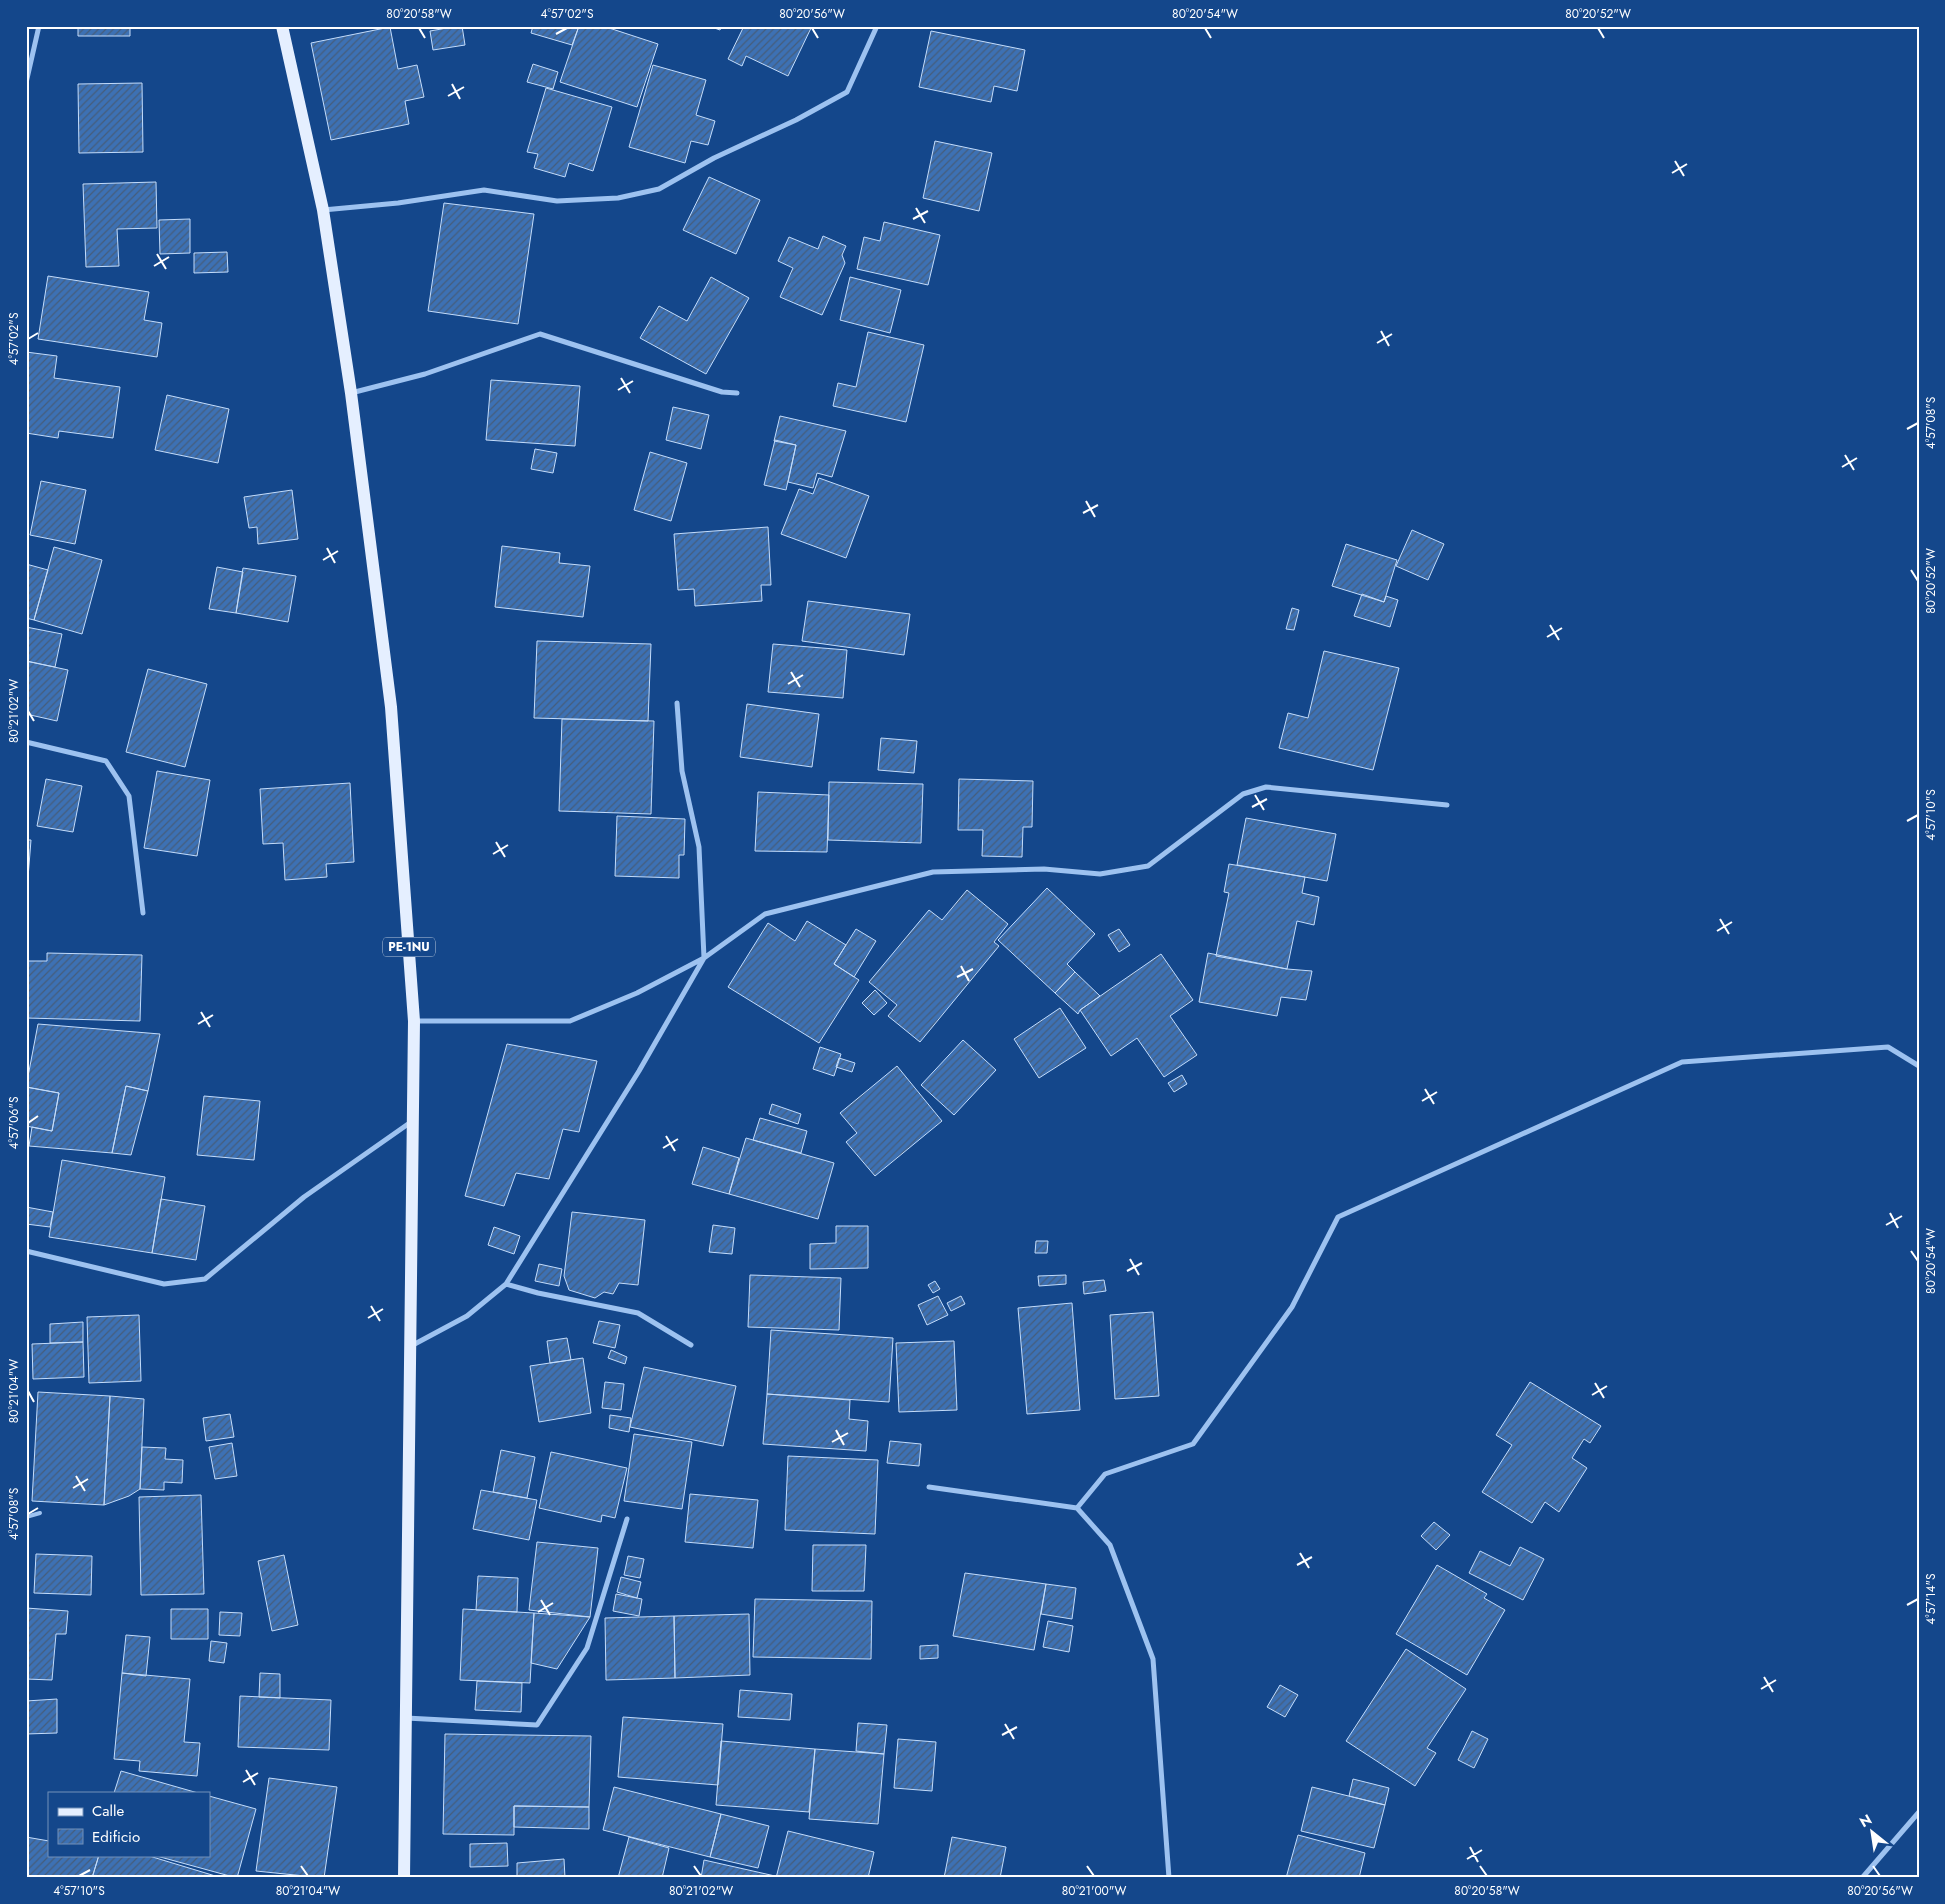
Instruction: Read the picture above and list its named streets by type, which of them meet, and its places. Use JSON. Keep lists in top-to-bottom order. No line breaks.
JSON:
{"streets":{"main road":["PE-1NU"]},"legend":["Calle","Edificio"],"north":"top left","coordinates":["80°20'58\"W","4°57'02\"S","80°20'56\"W","80°20'54\"W","80°20'52\"W","4°57'08\"S","80°21'02\"W","4°57'10\"S","4°57'06\"S","80°21'04\"W","4°57'14\"S","80°21'00\"W"]}
